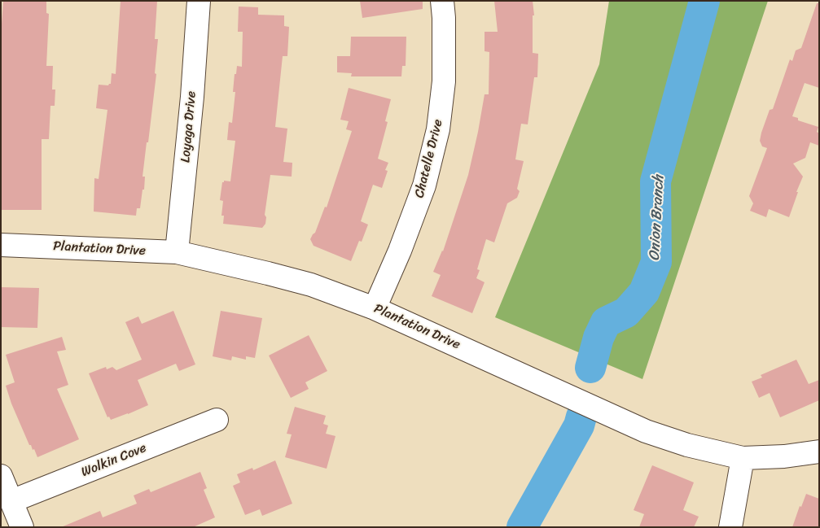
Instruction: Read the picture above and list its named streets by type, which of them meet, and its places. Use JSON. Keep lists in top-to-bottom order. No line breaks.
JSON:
{"streets":{"street":["Loyaga Drive","Chatelle Drive","Plantation Drive","Wolkin Cove"]},"crossings":[["Loyaga Drive","Plantation Drive"],["Chatelle Drive","Plantation Drive"]],"water":["Onion Branch"]}
